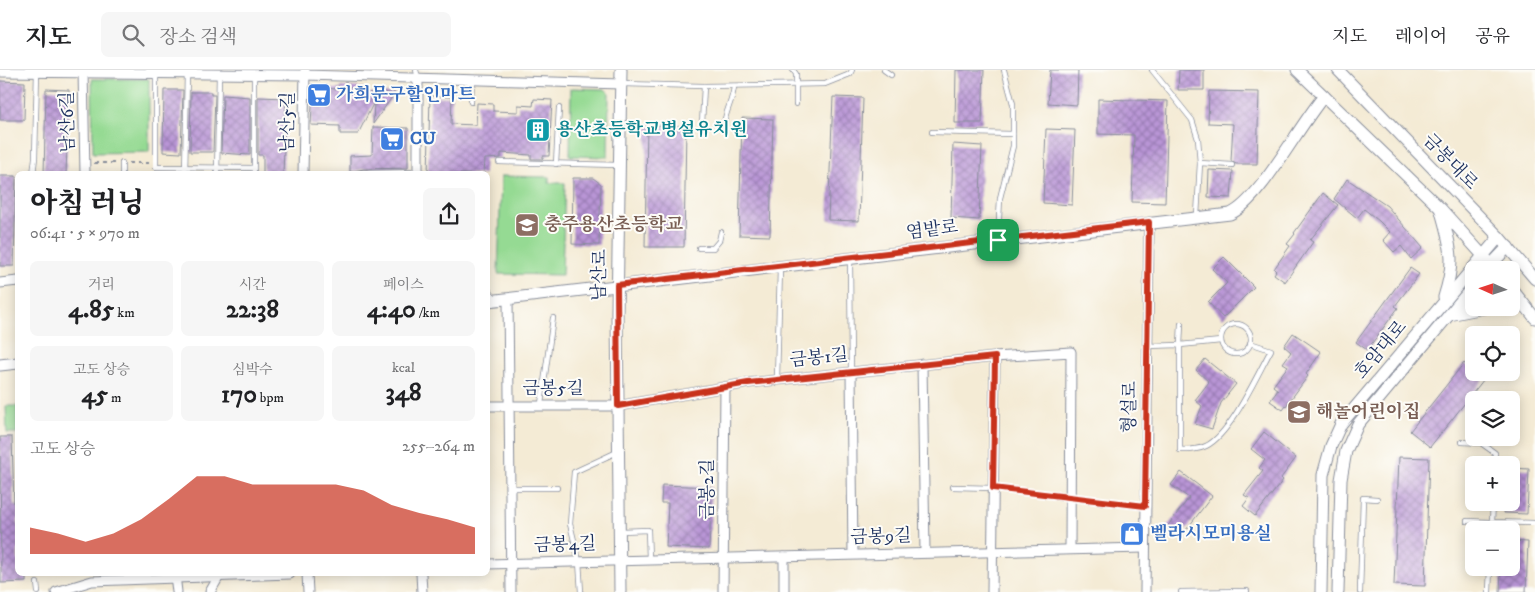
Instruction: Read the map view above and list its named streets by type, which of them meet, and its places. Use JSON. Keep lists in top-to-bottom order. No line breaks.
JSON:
{"streets":{"street":["남산6길","남산5길","금봉대로","염밭로","남산로","호암대로","금봉1길","금봉5길","형설로","금봉2길","금봉9길","금봉4길"]},"crossings":[["금봉대로","호암대로"],["염밭로","남산로"],["염밭로","형설로"],["염밭로","금봉4길"],["남산로","금봉1길"],["남산로","금봉5길"],["남산로","금봉9길"],["남산로","금봉4길"],["금봉1길","금봉5길"],["금봉1길","금봉2길"],["금봉1길","금봉9길"],["금봉5길","금봉4길"],["형설로","금봉9길"],["금봉2길","금봉9길"],["금봉9길","금봉4길"]],"places":{"supermarket":["가희문구할인마트","CU"],"building":["용산초등학교병설유치원"],"school or university":["충주용산초등학교","해놀어린이집"],"shop":["벨라시모미용실"]},"north":"left","page":{"header":"지도","search":"장소 검색","nav":["지도","레이어","공유"],"heading":["아침 러닝","06:41 · 5 × 970 m"],"stats":[["거리","4.85 km"],["시간","22:38"],["페이스","4:40 /km"],["고도 상승","45 m"],["심박수","170 bpm"],["kcal","348"]],"map_buttons":["+","−"],"chart":["고도 상승","255–264 m"]}}
